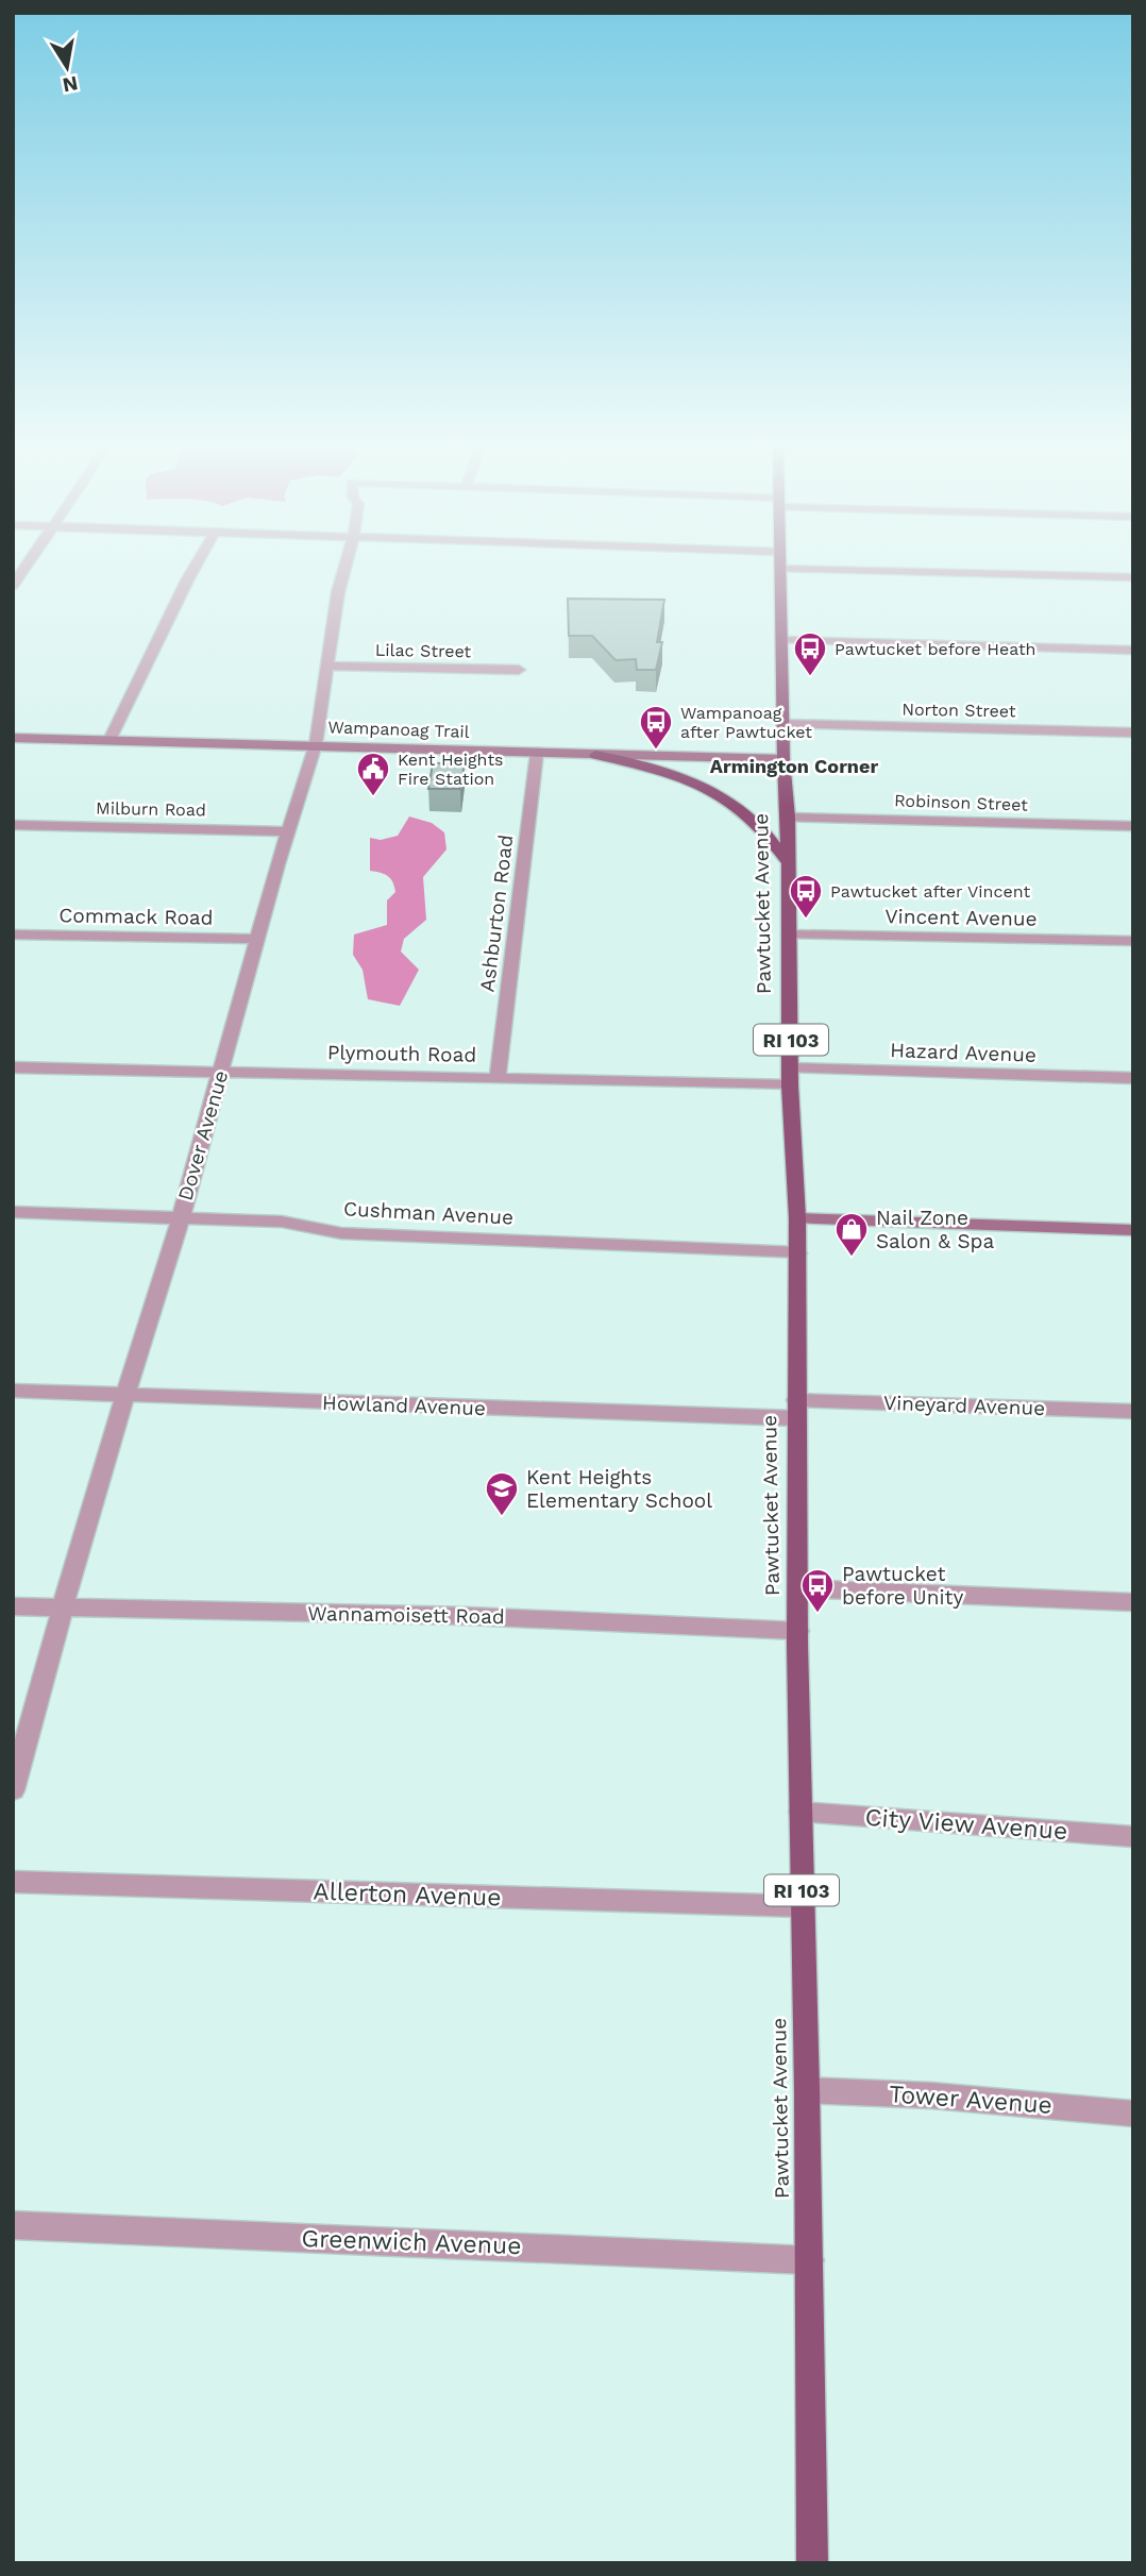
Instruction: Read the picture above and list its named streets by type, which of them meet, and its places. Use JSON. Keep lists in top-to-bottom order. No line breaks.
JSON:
{"streets":{"main road":["Wampanoag Trail","Pawtucket Avenue","RI 103"],"street":["Lilac Street","Norton Street","Robinson Street","Milburn Road","Ashburton Road","Commack Road","Vincent Avenue","Hazard Avenue","Plymouth Road","Dover Avenue","Cushman Avenue","Howland Avenue","Vineyard Avenue","Wannamoisett Road","City View Avenue","Allerton Avenue","Tower Avenue","Greenwich Avenue"]},"crossings":[["Lilac Street","Dover Avenue"],["Norton Street","Pawtucket Avenue"],["Wampanoag Trail","Pawtucket Avenue"],["Wampanoag Trail","Ashburton Road"],["Wampanoag Trail","Dover Avenue"],["Robinson Street","Pawtucket Avenue"],["Milburn Road","Dover Avenue"],["Pawtucket Avenue","Vincent Avenue"],["Pawtucket Avenue","Hazard Avenue"],["Pawtucket Avenue","Plymouth Road"],["Pawtucket Avenue","Cushman Avenue"],["Pawtucket Avenue","Howland Avenue"],["Pawtucket Avenue","Vineyard Avenue"],["Pawtucket Avenue","Wannamoisett Road"],["Pawtucket Avenue","City View Avenue"],["Pawtucket Avenue","Allerton Avenue"],["Pawtucket Avenue","Tower Avenue"],["Pawtucket Avenue","Greenwich Avenue"],["Ashburton Road","Plymouth Road"],["Commack Road","Dover Avenue"],["Hazard Avenue","Plymouth Road"],["Plymouth Road","Dover Avenue"],["Dover Avenue","Cushman Avenue"],["Dover Avenue","Howland Avenue"],["Dover Avenue","Wannamoisett Road"],["Howland Avenue","Vineyard Avenue"]],"districts":["Armington Corner"],"places":{"bus stop":["Pawtucket before Heath","Wampanoag after Pawtucket","Pawtucket after Vincent","Pawtucket before Unity"],"public building":["Kent Heights Fire Station"],"shop":["Nail Zone Salon & Spa"],"school or university":["Kent Heights Elementary School"]},"north":"bottom"}
